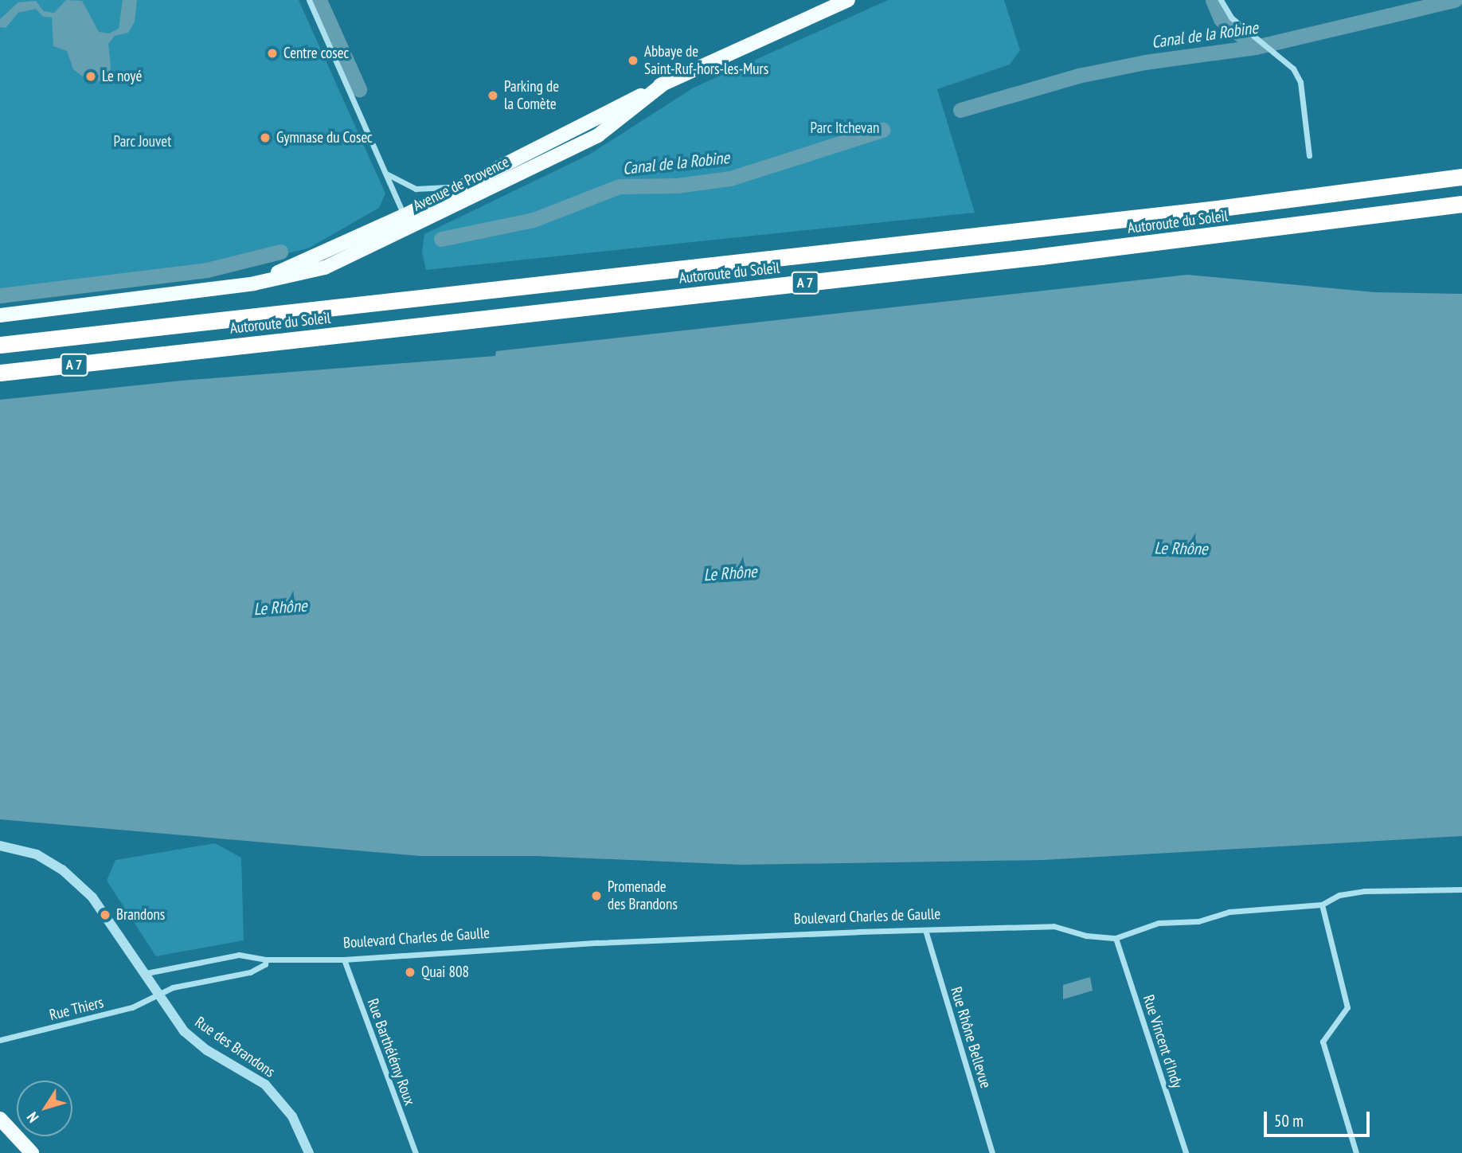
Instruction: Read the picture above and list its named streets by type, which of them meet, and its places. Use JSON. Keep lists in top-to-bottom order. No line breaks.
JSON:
{"streets":{"highway":["Autoroute du Soleil","A 7"],"main road":["Avenue de Provence"],"street":["Boulevard Charles de Gaulle","Rue Thiers","Rue Rhône Bellevue","Rue Vincent d'Indy","Rue des Brandons","Rue Barthélémy Roux"]},"crossings":[["Boulevard Charles de Gaulle","Rue Rhône Bellevue"],["Boulevard Charles de Gaulle","Rue Vincent d'Indy"],["Boulevard Charles de Gaulle","Rue Barthélémy Roux"],["Rue Thiers","Rue des Brandons"]],"water":["Canal de la Robine","Le Rhône"],"parks":["Parc Itchevan","Parc Jouvet"],"places":["Centre cosec","Abbaye de Saint-Ruf-hors-les-Murs","Le noyé","Parking de la Comète","Gymnase du Cosec","Promenade des Brandons","Brandons","Quai 808"],"scale_bar":"50 m","north":"bottom left"}
